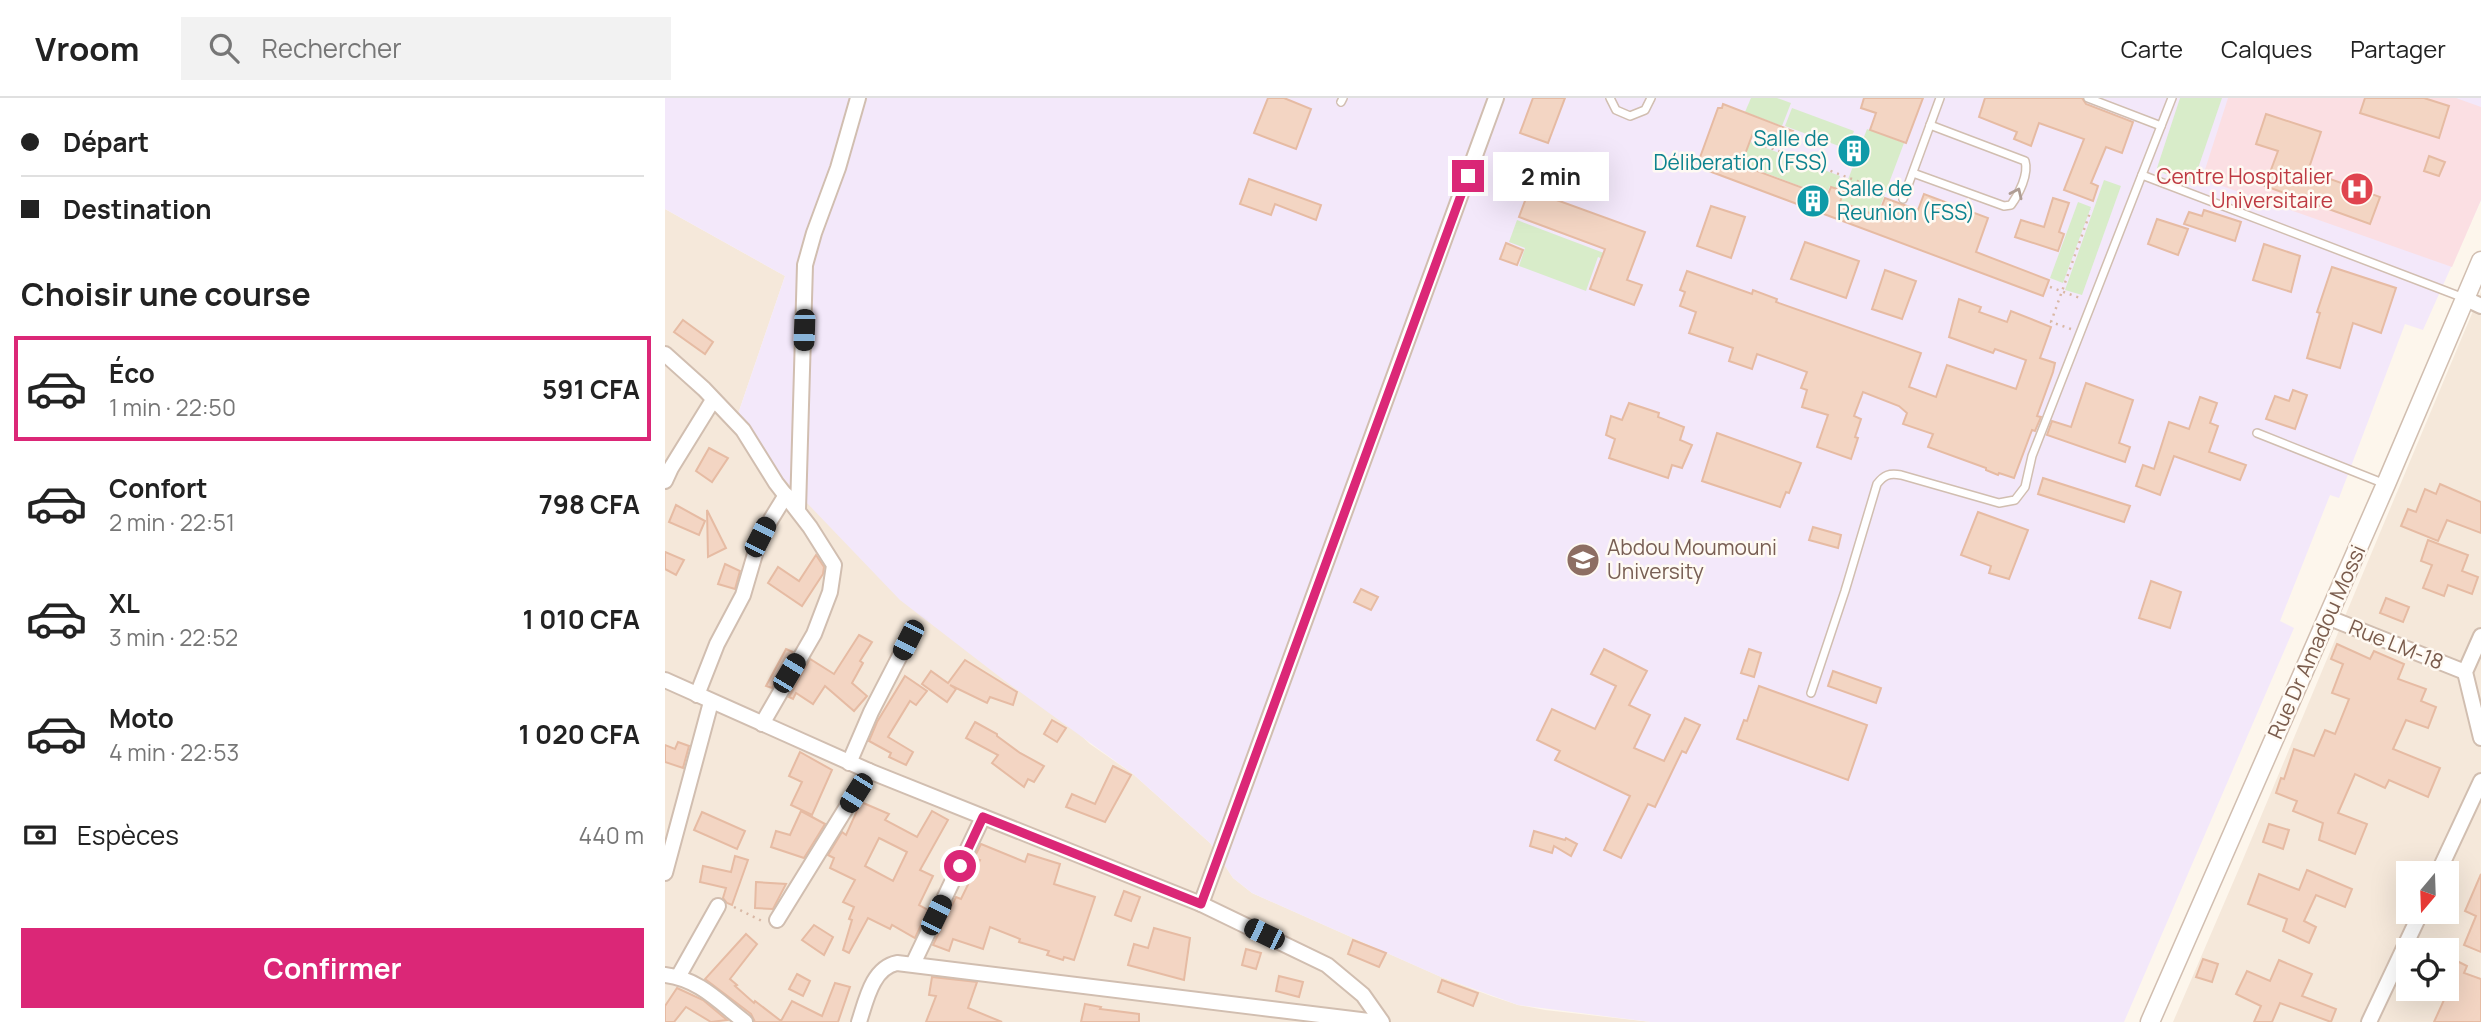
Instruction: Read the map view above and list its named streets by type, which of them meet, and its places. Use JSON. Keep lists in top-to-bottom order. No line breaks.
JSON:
{"streets":{"street":["Rue Dr Amadou Mossi","Rue LM-18"]},"crossings":[["Rue Dr Amadou Mossi","Rue LM-18"]],"places":{"building":["Salle de Déliberation (FSS)","Salle de Reunion (FSS)"],"hospital":["Centre Hospitalier Universitaire"],"school or university":["Abdou Moumouni University"]},"north":"bottom","page":{"header":"Vroom","search":"Rechercher","nav":["Carte","Calques","Partager"],"banner":["Départ","Destination"],"bubble":"2 min","heading":"Choisir une course","list":[{"name":"Éco","note":"1 min · 22:50","value":"591 CFA"},{"name":"Confort","note":"2 min · 22:51","value":"798 CFA"},{"name":"XL","note":"3 min · 22:52","value":"1 010 CFA"},{"name":"Moto","note":"4 min · 22:53","value":"1 020 CFA"}],"pay":["Espèces","440 m"],"buttons":"Confirmer"}}
